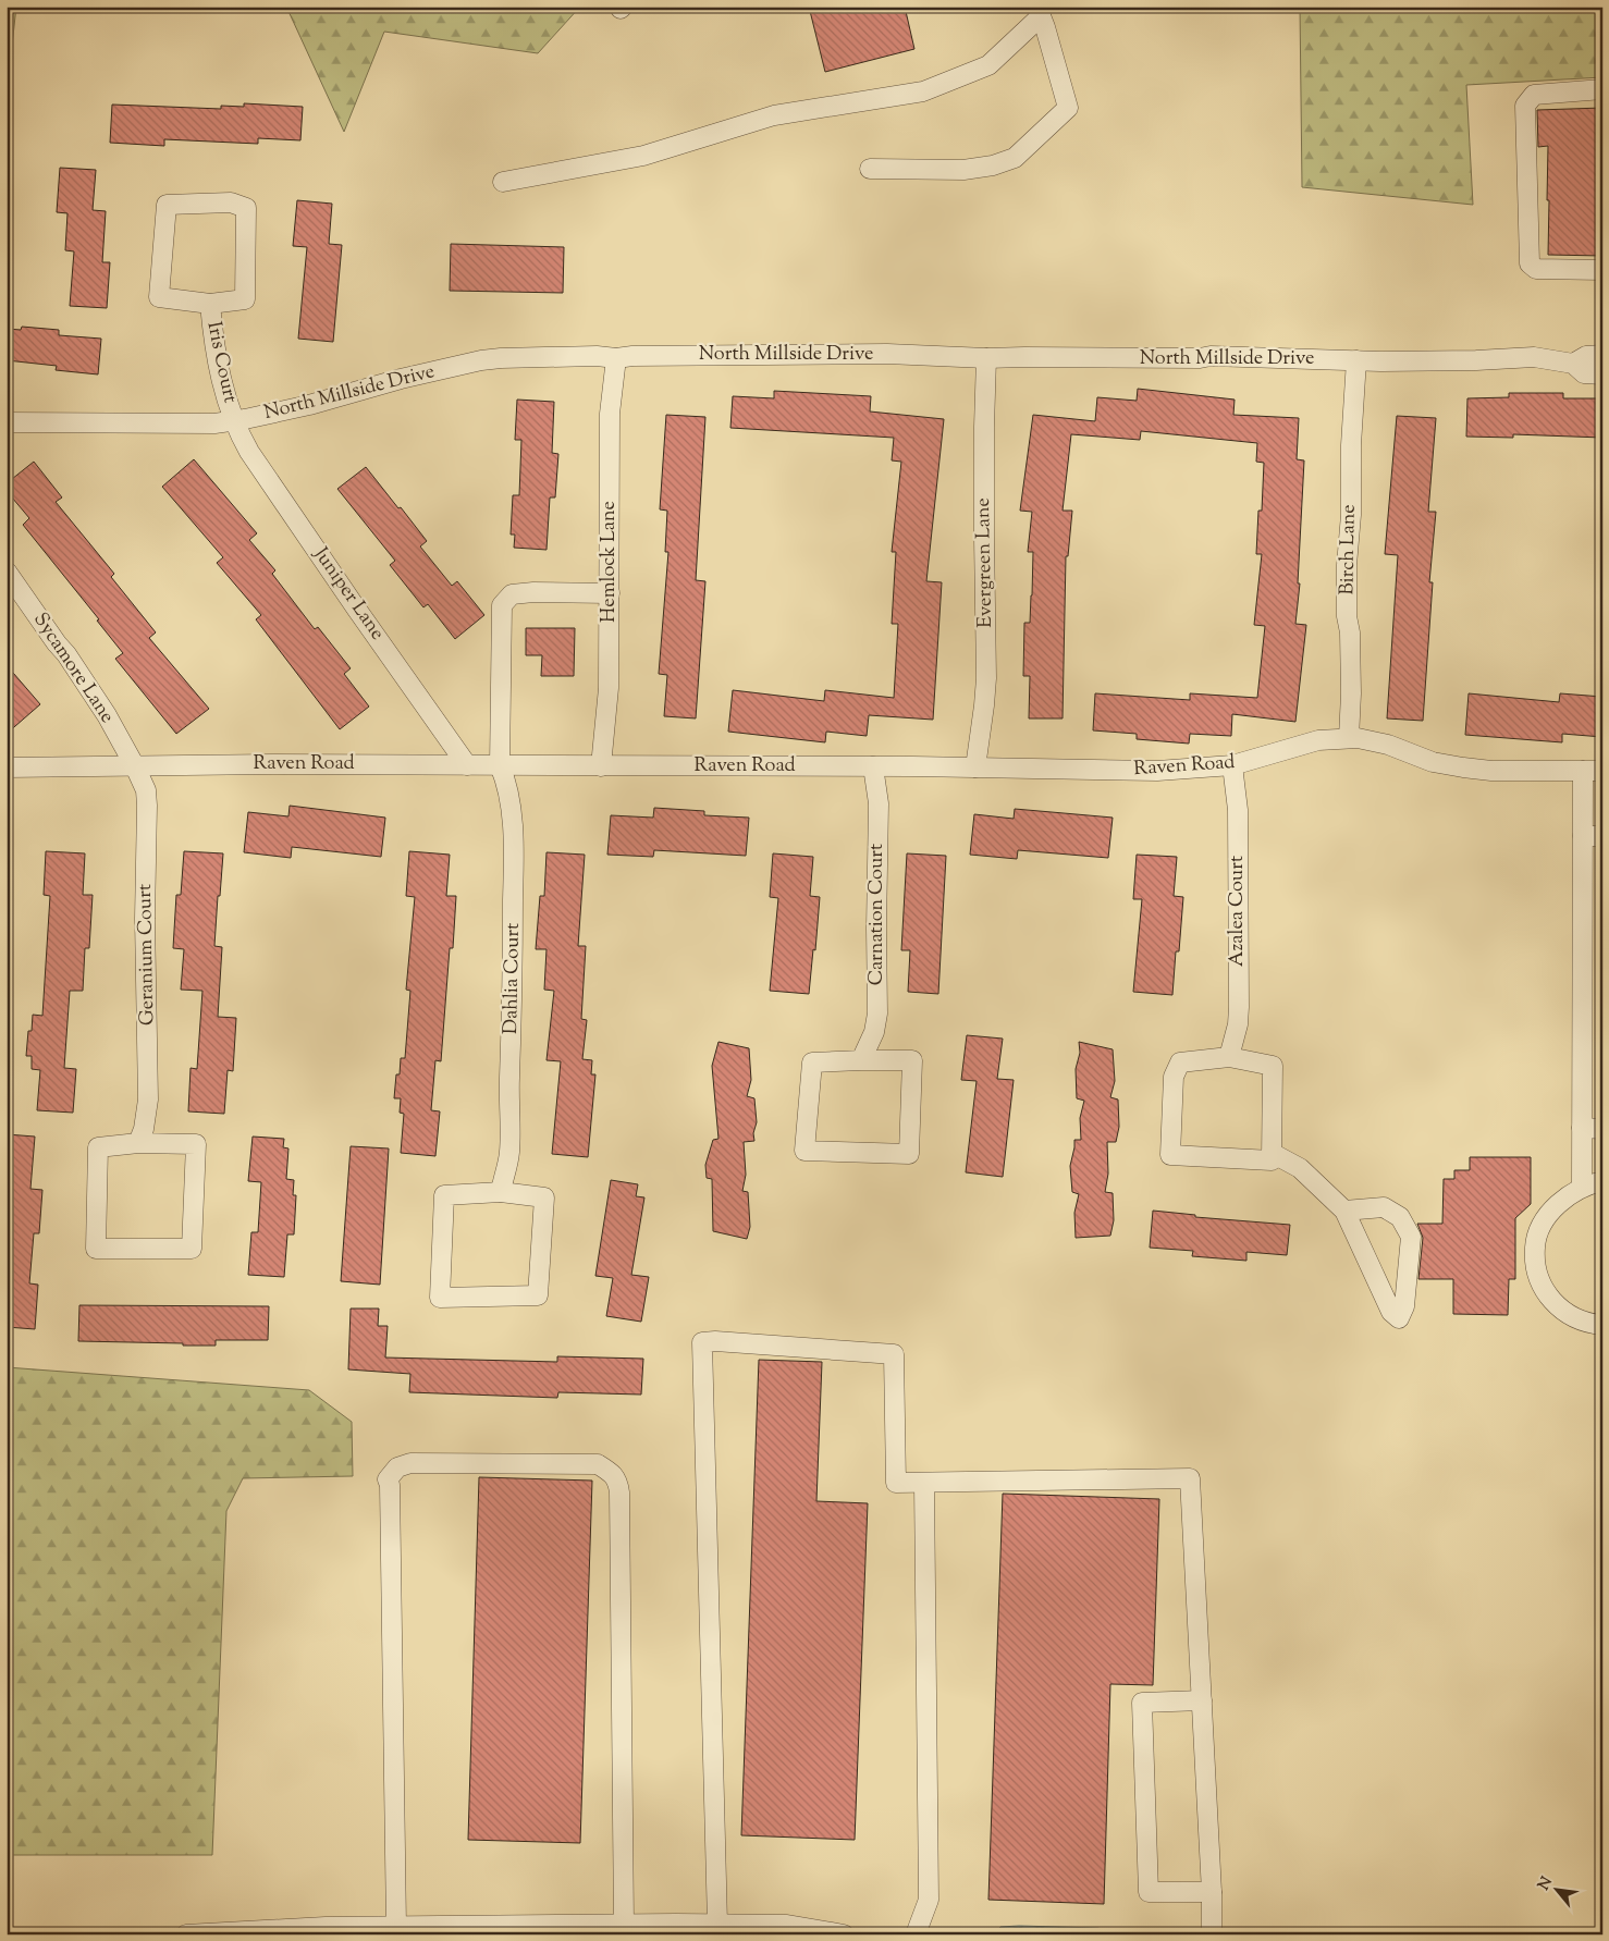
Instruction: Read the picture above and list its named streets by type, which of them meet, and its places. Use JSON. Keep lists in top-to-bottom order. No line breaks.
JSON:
{"streets":{"street":["North Millside Drive","Iris Court","Birch Lane","Hemlock Lane","Evergreen Lane","Juniper Lane","Sycamore Lane","Raven Road","Azalea Court","Carnation Court","Geranium Court","Dahlia Court"]},"crossings":[["North Millside Drive","Iris Court"],["North Millside Drive","Birch Lane"],["North Millside Drive","Hemlock Lane"],["North Millside Drive","Evergreen Lane"],["North Millside Drive","Juniper Lane"],["Iris Court","Juniper Lane"],["Birch Lane","Raven Road"],["Hemlock Lane","Raven Road"],["Hemlock Lane","Dahlia Court"],["Evergreen Lane","Raven Road"],["Juniper Lane","Raven Road"],["Sycamore Lane","Raven Road"],["Sycamore Lane","Geranium Court"],["Raven Road","Azalea Court"],["Raven Road","Carnation Court"],["Raven Road","Geranium Court"],["Raven Road","Dahlia Court"]],"north":"top left"}
